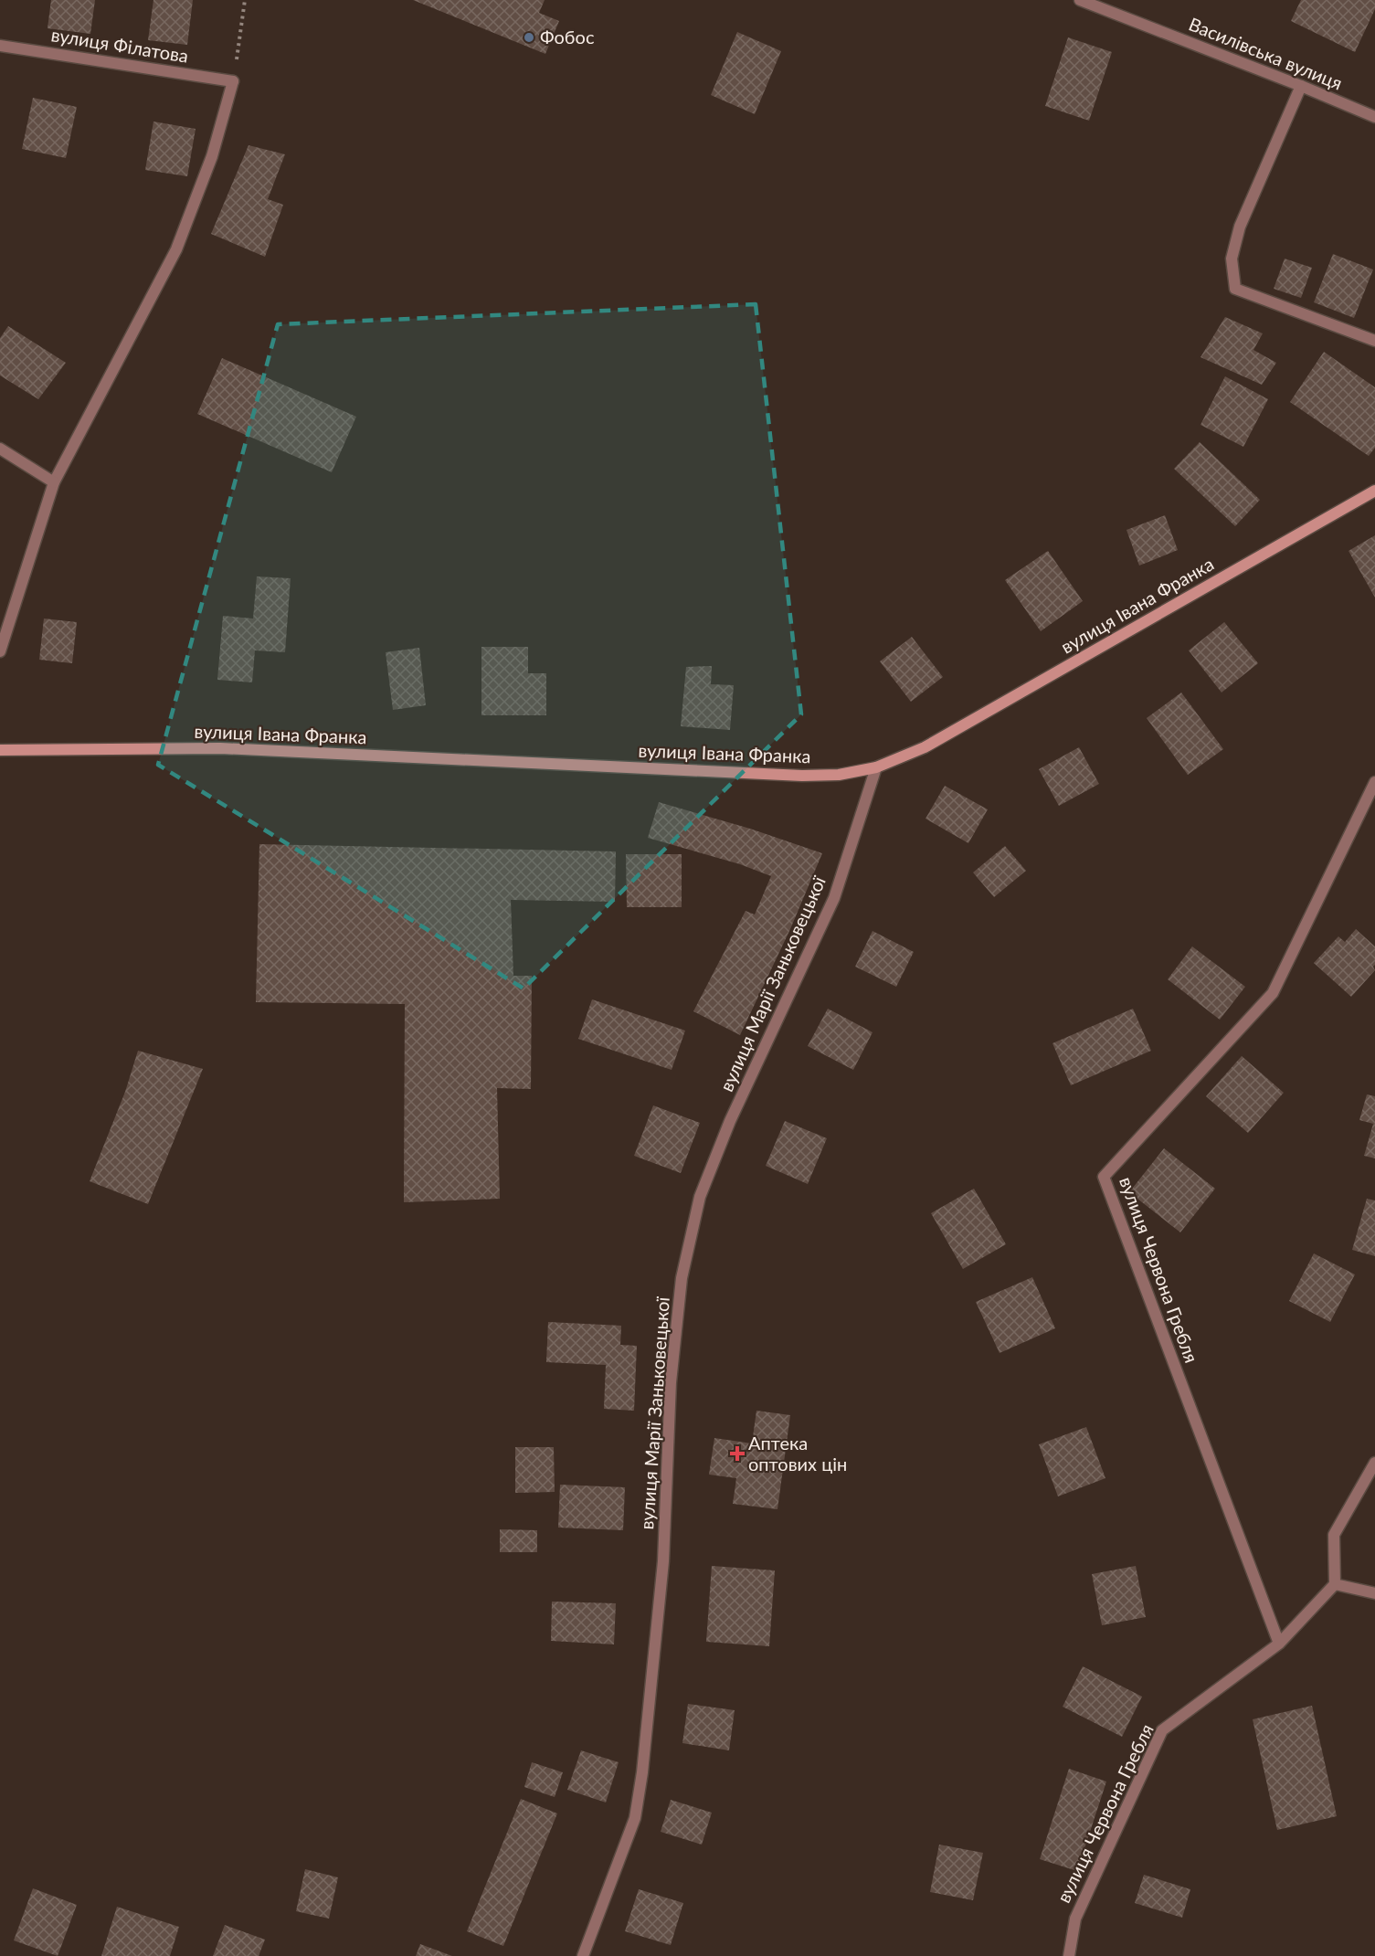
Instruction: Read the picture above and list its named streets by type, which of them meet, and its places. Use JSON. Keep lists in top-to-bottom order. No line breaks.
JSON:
{"streets":{"main road":["вулиця Івана Франка"],"street":["вулиця Філатова","Василівська вулиця","вулиця Марії Заньковецької","вулиця Червона Гребля"]},"crossings":[["вулиця Івана Франка","вулиця Марії Заньковецької"]],"places":{"other":["Фобос"],"health":["Аптека оптових цін"]}}
